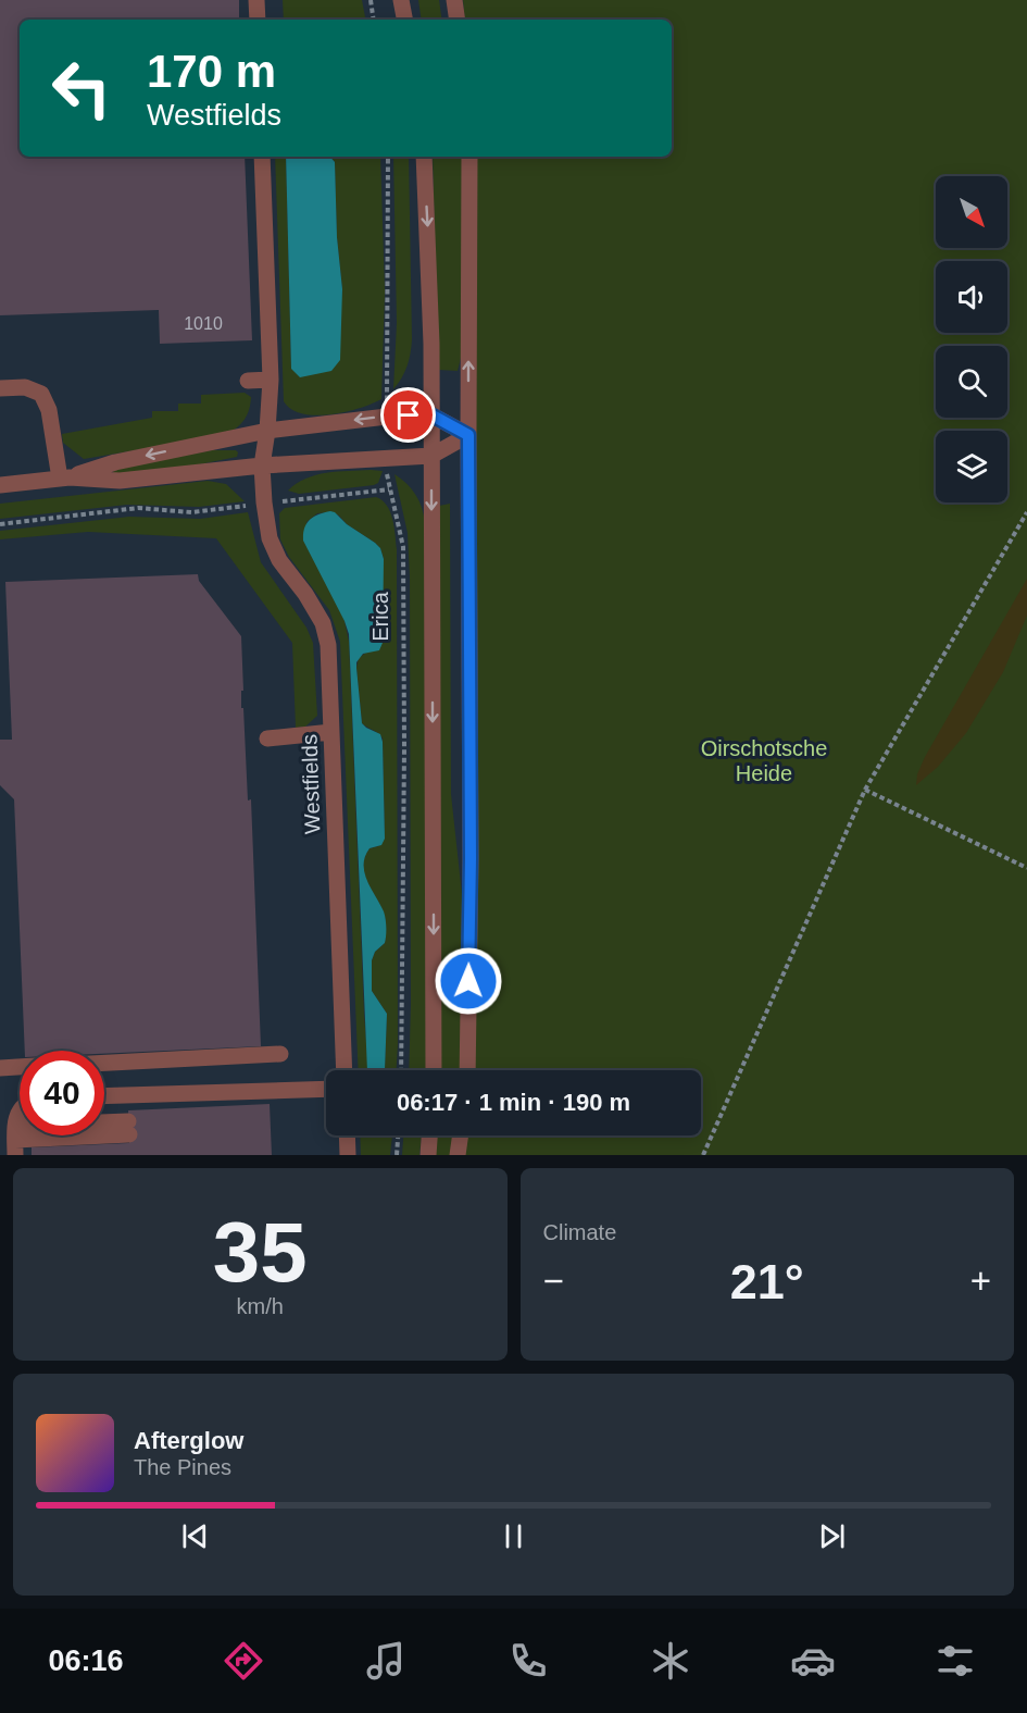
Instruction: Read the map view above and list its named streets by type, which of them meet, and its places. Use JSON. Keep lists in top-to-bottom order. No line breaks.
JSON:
{"streets":{"street":["Westfields"],"path":["Erica"]},"parks":["Oirschotsche Heide"],"house_numbers":["1010"],"north":"bottom right","page":{"turn":["170 m","Westfields"],"limit":"40","trip":"06:17 · 1 min · 190 m","tile":[["35","km/h"],"Climate"],"heat":["−","21°","+"],"song":["Afterglow","The Pines"],"tabs":"06:16"}}
